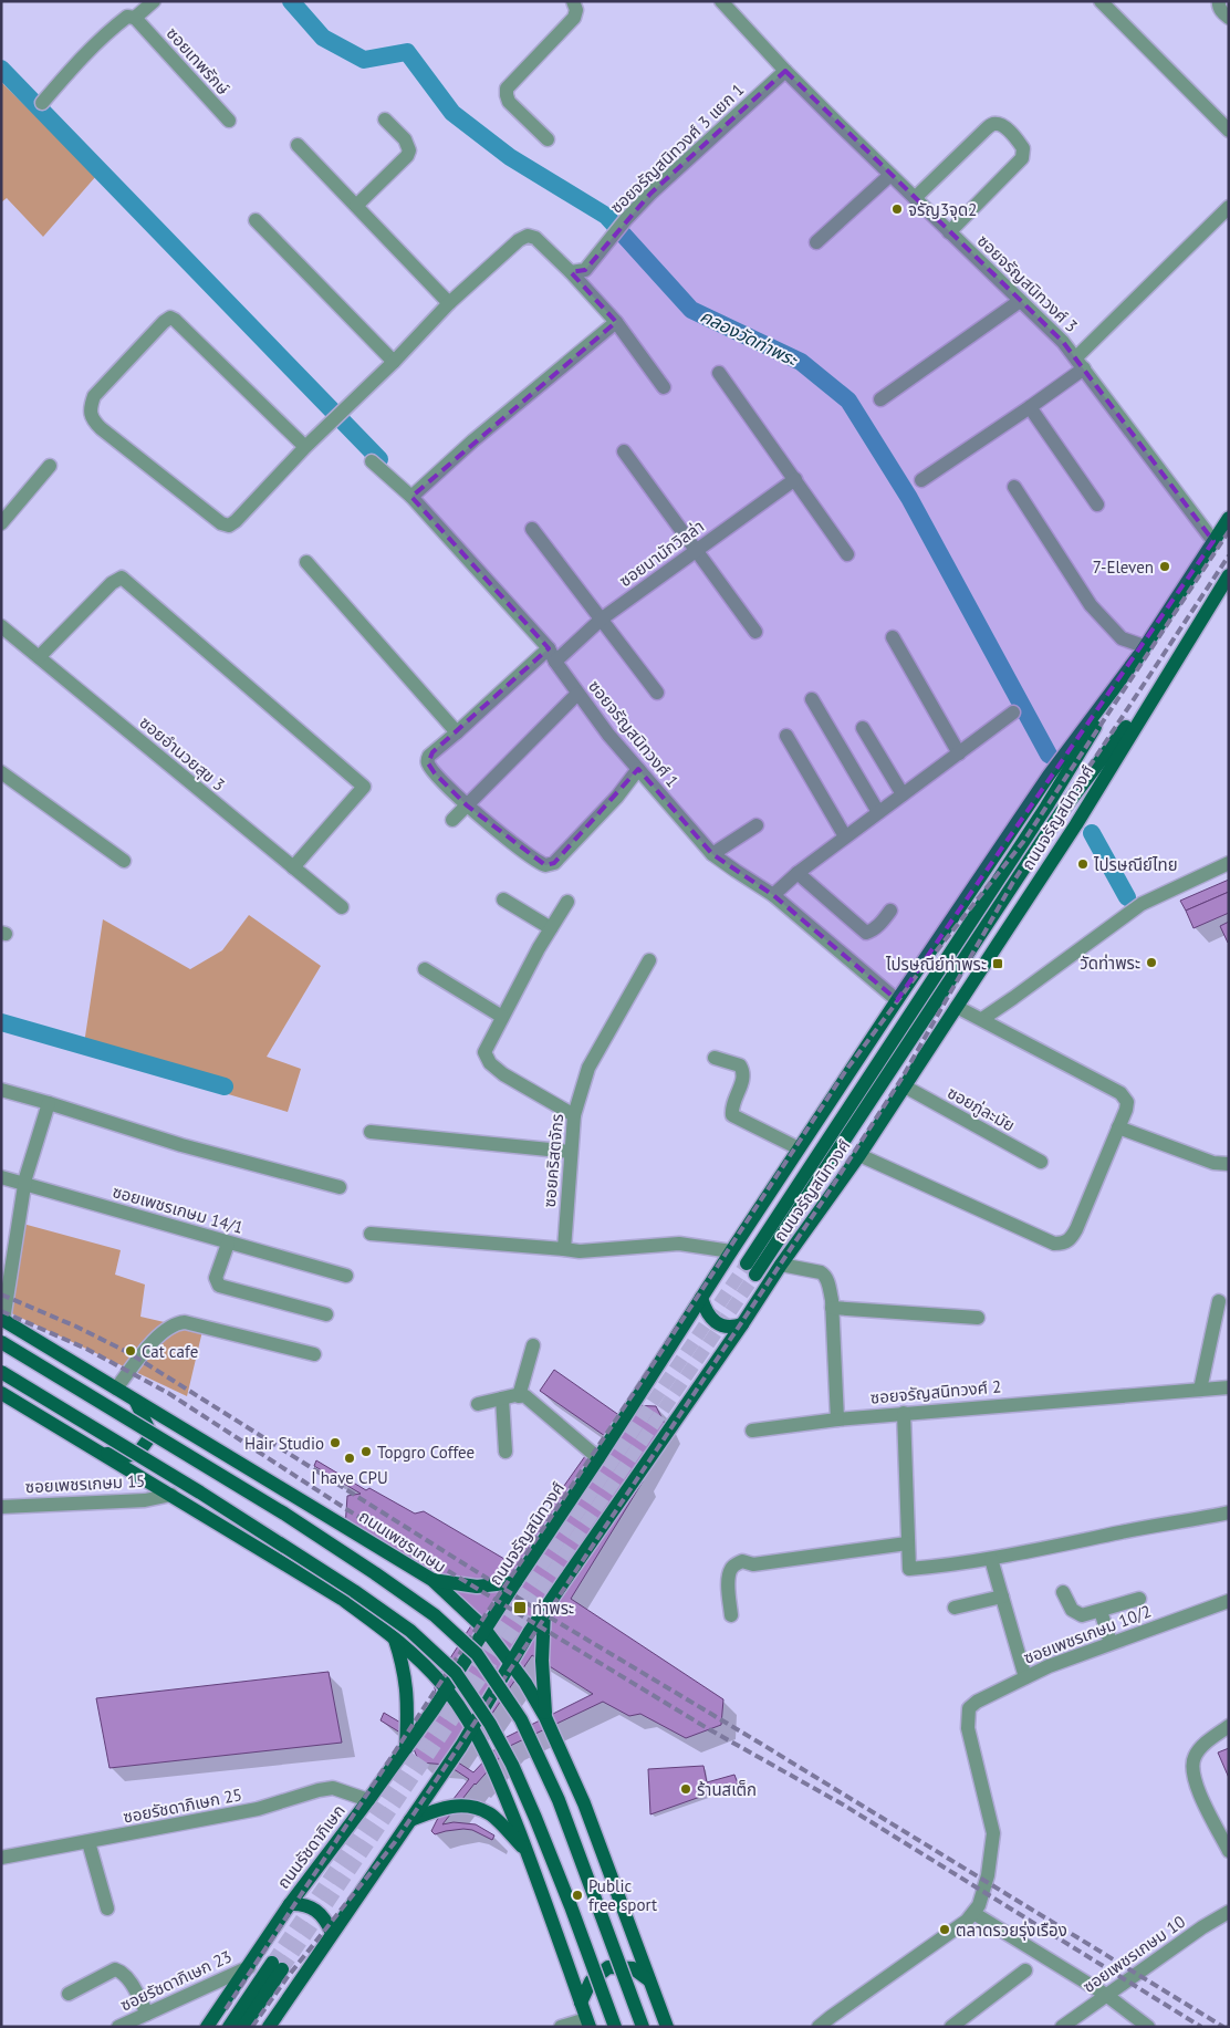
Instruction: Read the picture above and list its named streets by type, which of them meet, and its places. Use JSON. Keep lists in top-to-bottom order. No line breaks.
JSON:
{"streets":{"main road":["ถนนจรัญสนิทวงศ์","ถนนเพชรเกษม","ถนนรัชดาภิเษก"],"street":["ซอยเทพรักษ์","ซอยจรัญสนิทวงศ์ 3 แยก 1","ซอยจรัญสนิทวงศ์ 3","ซอยนานักวิลล่า","ซอยจรัญสนิทวงศ์ 1","ซอยอำนวยสุข 3","ซอยภู่ละมัย","ซอยคริสตจักร","ซอยเพชรเกษม 14/1","ซอยจรัญสนิทวงศ์ 2","ซอยเพชรเกษม 15","ซอยเพชรเกษม 10/2","ซอยรัชดาภิเษก 25","ซอยเพชรเกษม 10","ซอยรัชดาภิเษก 23"]},"crossings":[["ซอยจรัญสนิทวงศ์ 3 แยก 1","ซอยจรัญสนิทวงศ์ 3"],["ซอยจรัญสนิทวงศ์ 3","ถนนจรัญสนิทวงศ์"],["ซอยนานักวิลล่า","ซอยจรัญสนิทวงศ์ 1"],["ซอยจรัญสนิทวงศ์ 1","ถนนจรัญสนิทวงศ์"],["ถนนจรัญสนิทวงศ์","ซอยภู่ละมัย"],["ถนนจรัญสนิทวงศ์","ถนนเพชรเกษม"],["ถนนจรัญสนิทวงศ์","ถนนรัชดาภิเษก"],["ซอยรัชดาภิเษก 25","ถนนรัชดาภิเษก"],["ถนนรัชดาภิเษก","ซอยรัชดาภิเษก 23"]],"water":["คลองวัดท่าพระ"],"places":{"other":["จรัญ3จุด2","7-Eleven","ไปรษณีย์ไทย","วัดท่าพระ","Cat cafe","Hair Studio","Topgro Coffee","I have CPU","ร้านสเต็ก","Public free sport","ตลาดรวยรุ่งเรือง"],"transit":["ไปรษณีย์ท่าพระ","ท่าพระ"]}}
